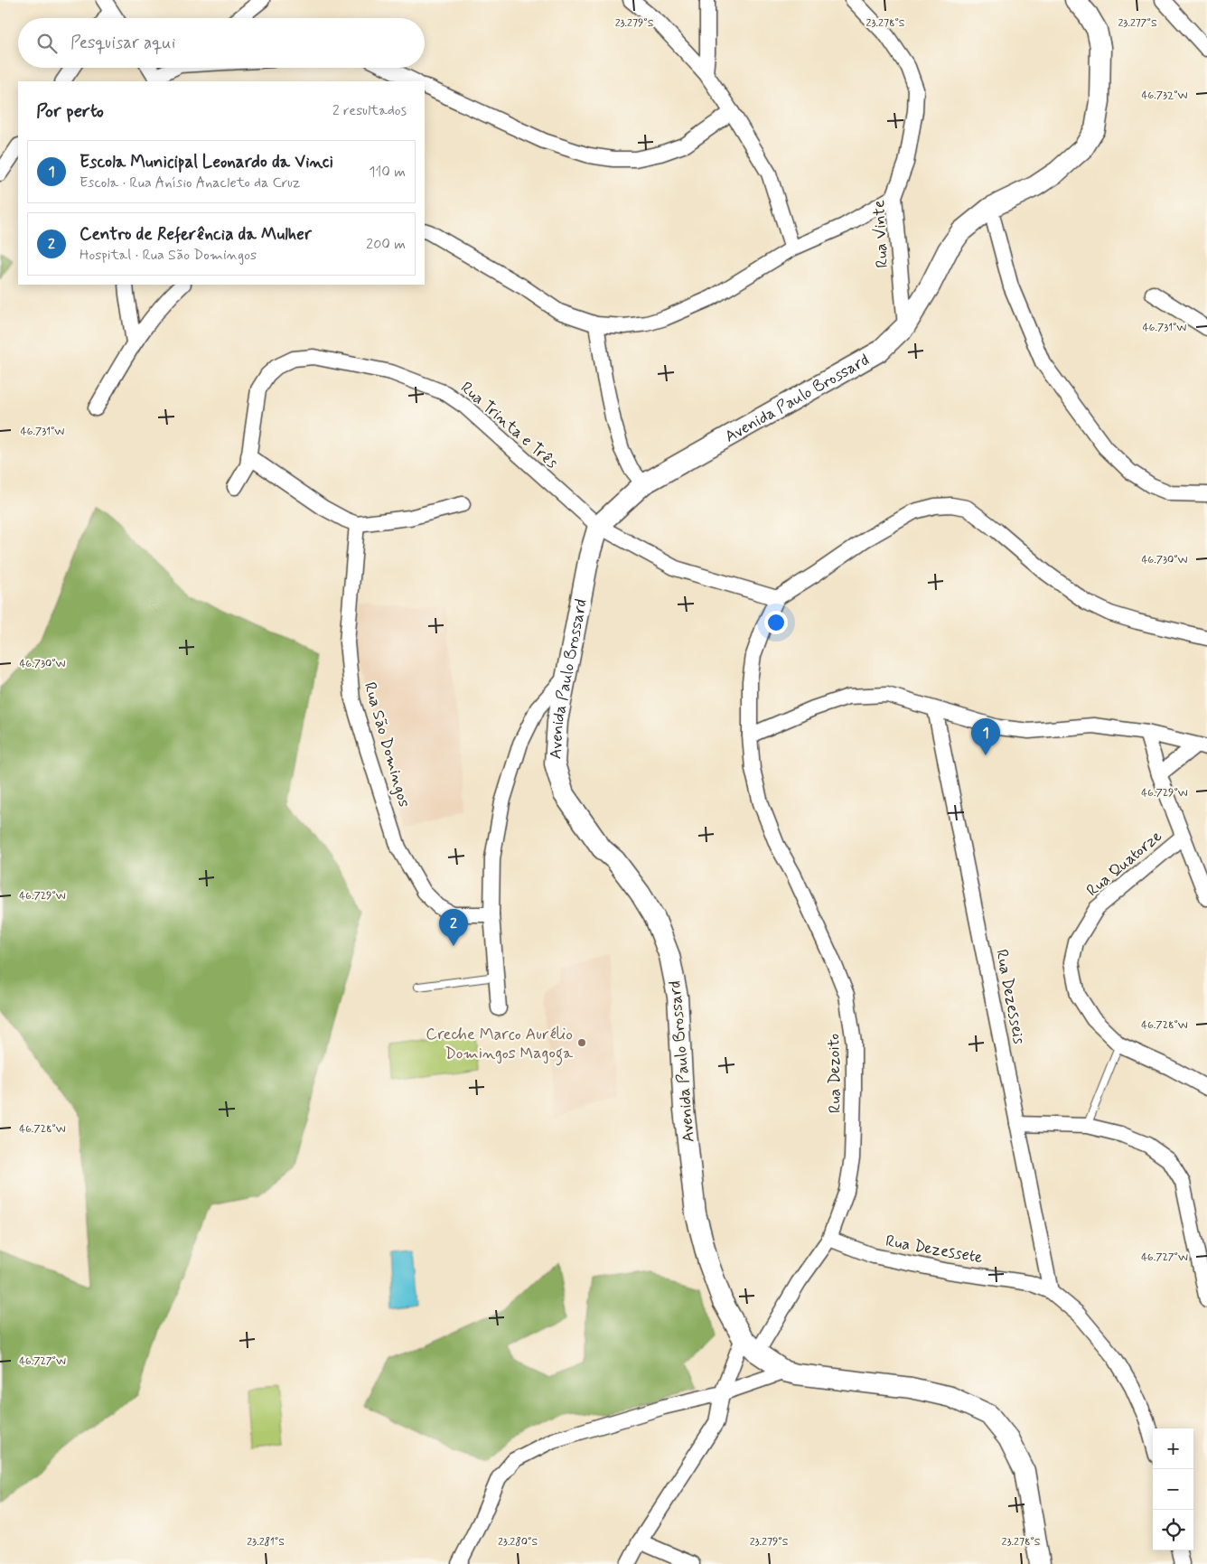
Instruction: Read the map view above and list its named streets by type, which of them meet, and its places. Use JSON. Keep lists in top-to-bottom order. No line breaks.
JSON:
{"streets":{"main road":["Avenida Paulo Brossard"],"street":["Rua Vinte","Rua Trinta e Três","Rua São Domingos","Rua Quatorze","Rua Dezesseis","Rua Dezoito","Rua Dezessete"]},"crossings":[["Rua Vinte","Avenida Paulo Brossard"],["Avenida Paulo Brossard","Rua Trinta e Três"],["Avenida Paulo Brossard","Rua Dezoito"],["Rua Trinta e Três","Rua Dezoito"],["Rua Dezesseis","Rua Dezessete"],["Rua Dezoito","Rua Dezessete"]],"places":["Creche Marco Aurélio Domingos Magoga"],"page":{"search":"Pesquisar aqui","heading":["Por perto","2 resultados"],"list":[{"mark":"1","name":"Escola Municipal Leonardo da Vinci","note":"Escola · Rua Anísio Anacleto da Cruz","value":"110 m"},{"mark":"2","name":"Centro de Referência da Mulher","note":"Hospital · Rua São Domingos","value":"200 m"}],"pins":["1","2"],"map_buttons":["+","−"]},"coordinates":["23.277°S","23.279°S","23.278°S","46.732°W","46.731°W","46.730°W","46.729°W","46.728°W","46.727°W","23.281°S","23.280°S"]}
